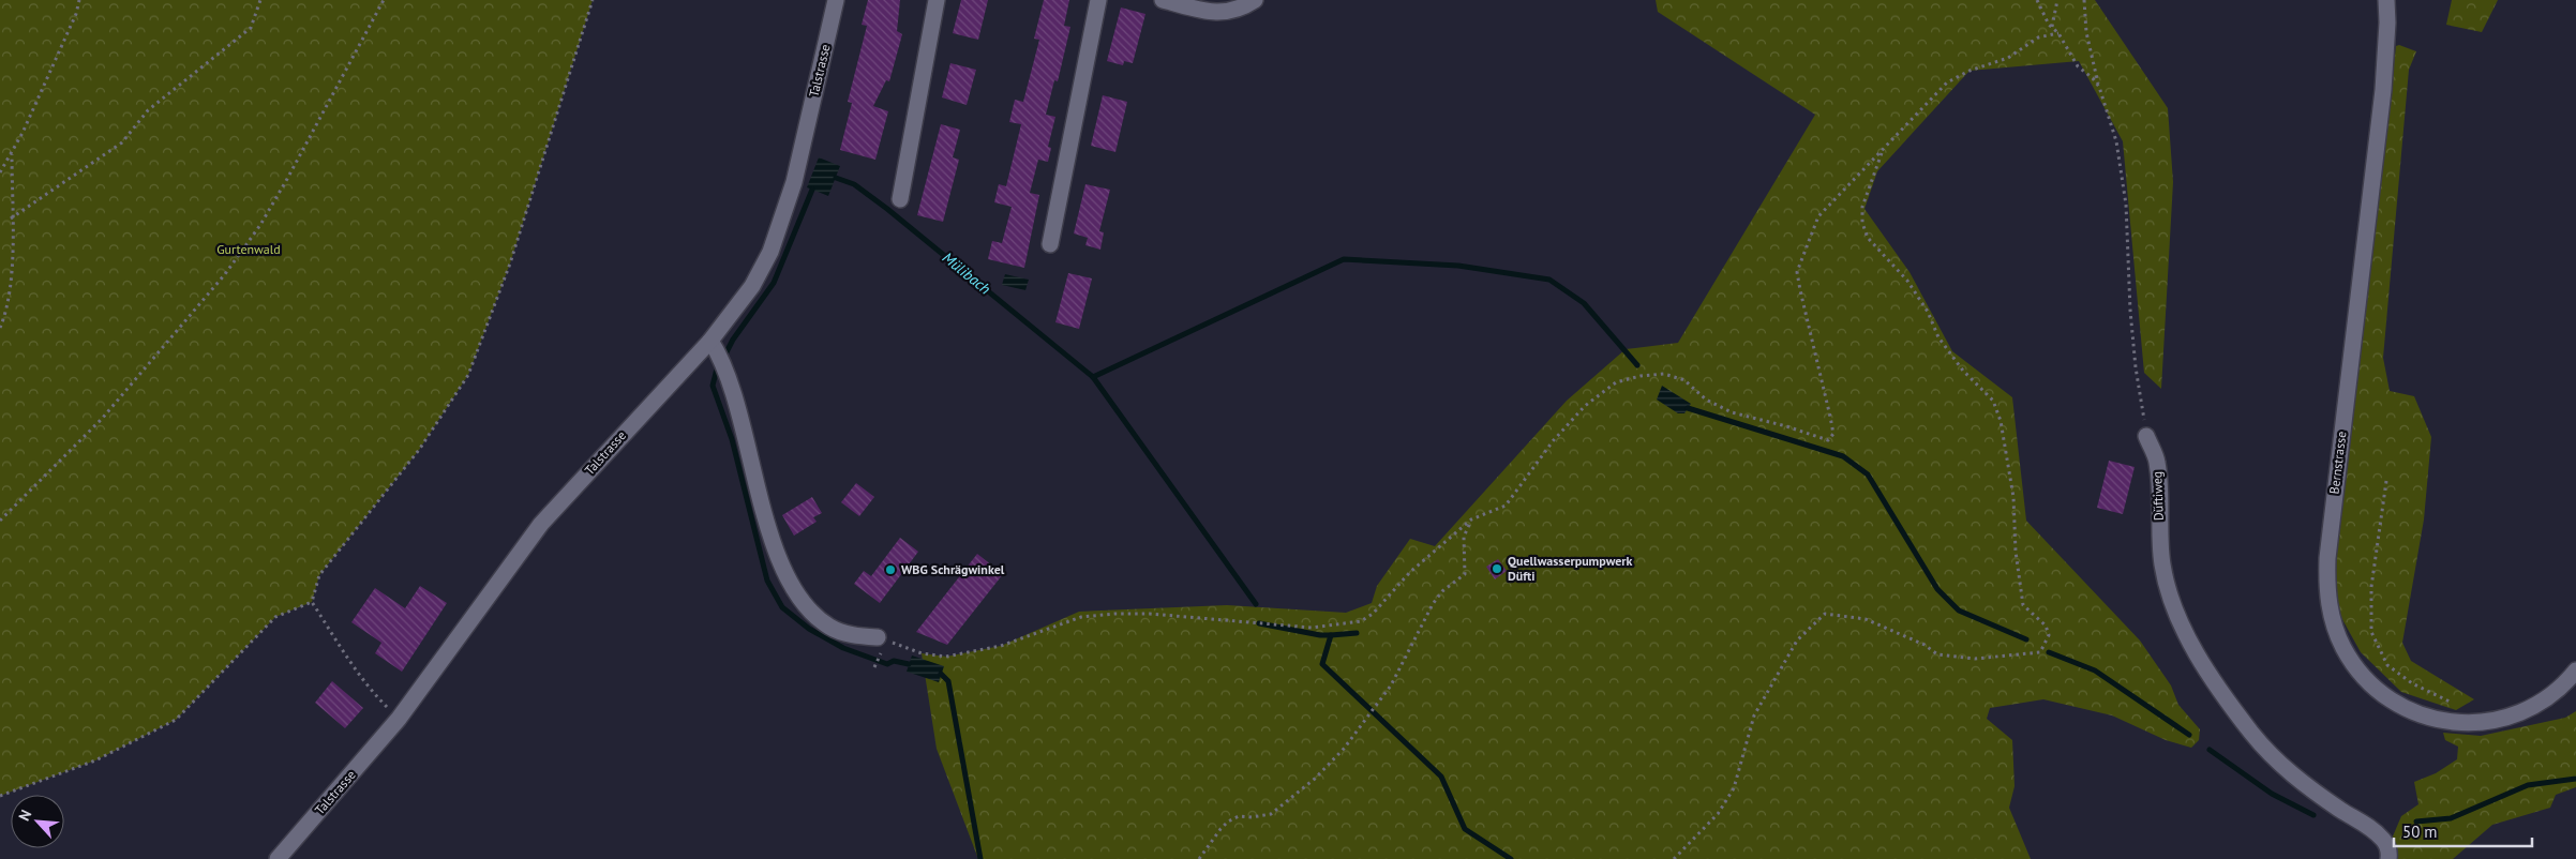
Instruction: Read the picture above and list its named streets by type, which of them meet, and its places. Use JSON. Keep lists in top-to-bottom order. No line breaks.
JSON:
{"streets":{"street":["Talstrasse","Bernstrasse","Düftiweg"]},"water":["Mülibach"],"parks":["Gurtenwald"],"places":["Quellwasserpumpwerk Düfti","WBG Schrägwinkel"],"scale_bar":"50 m","north":"top left"}
